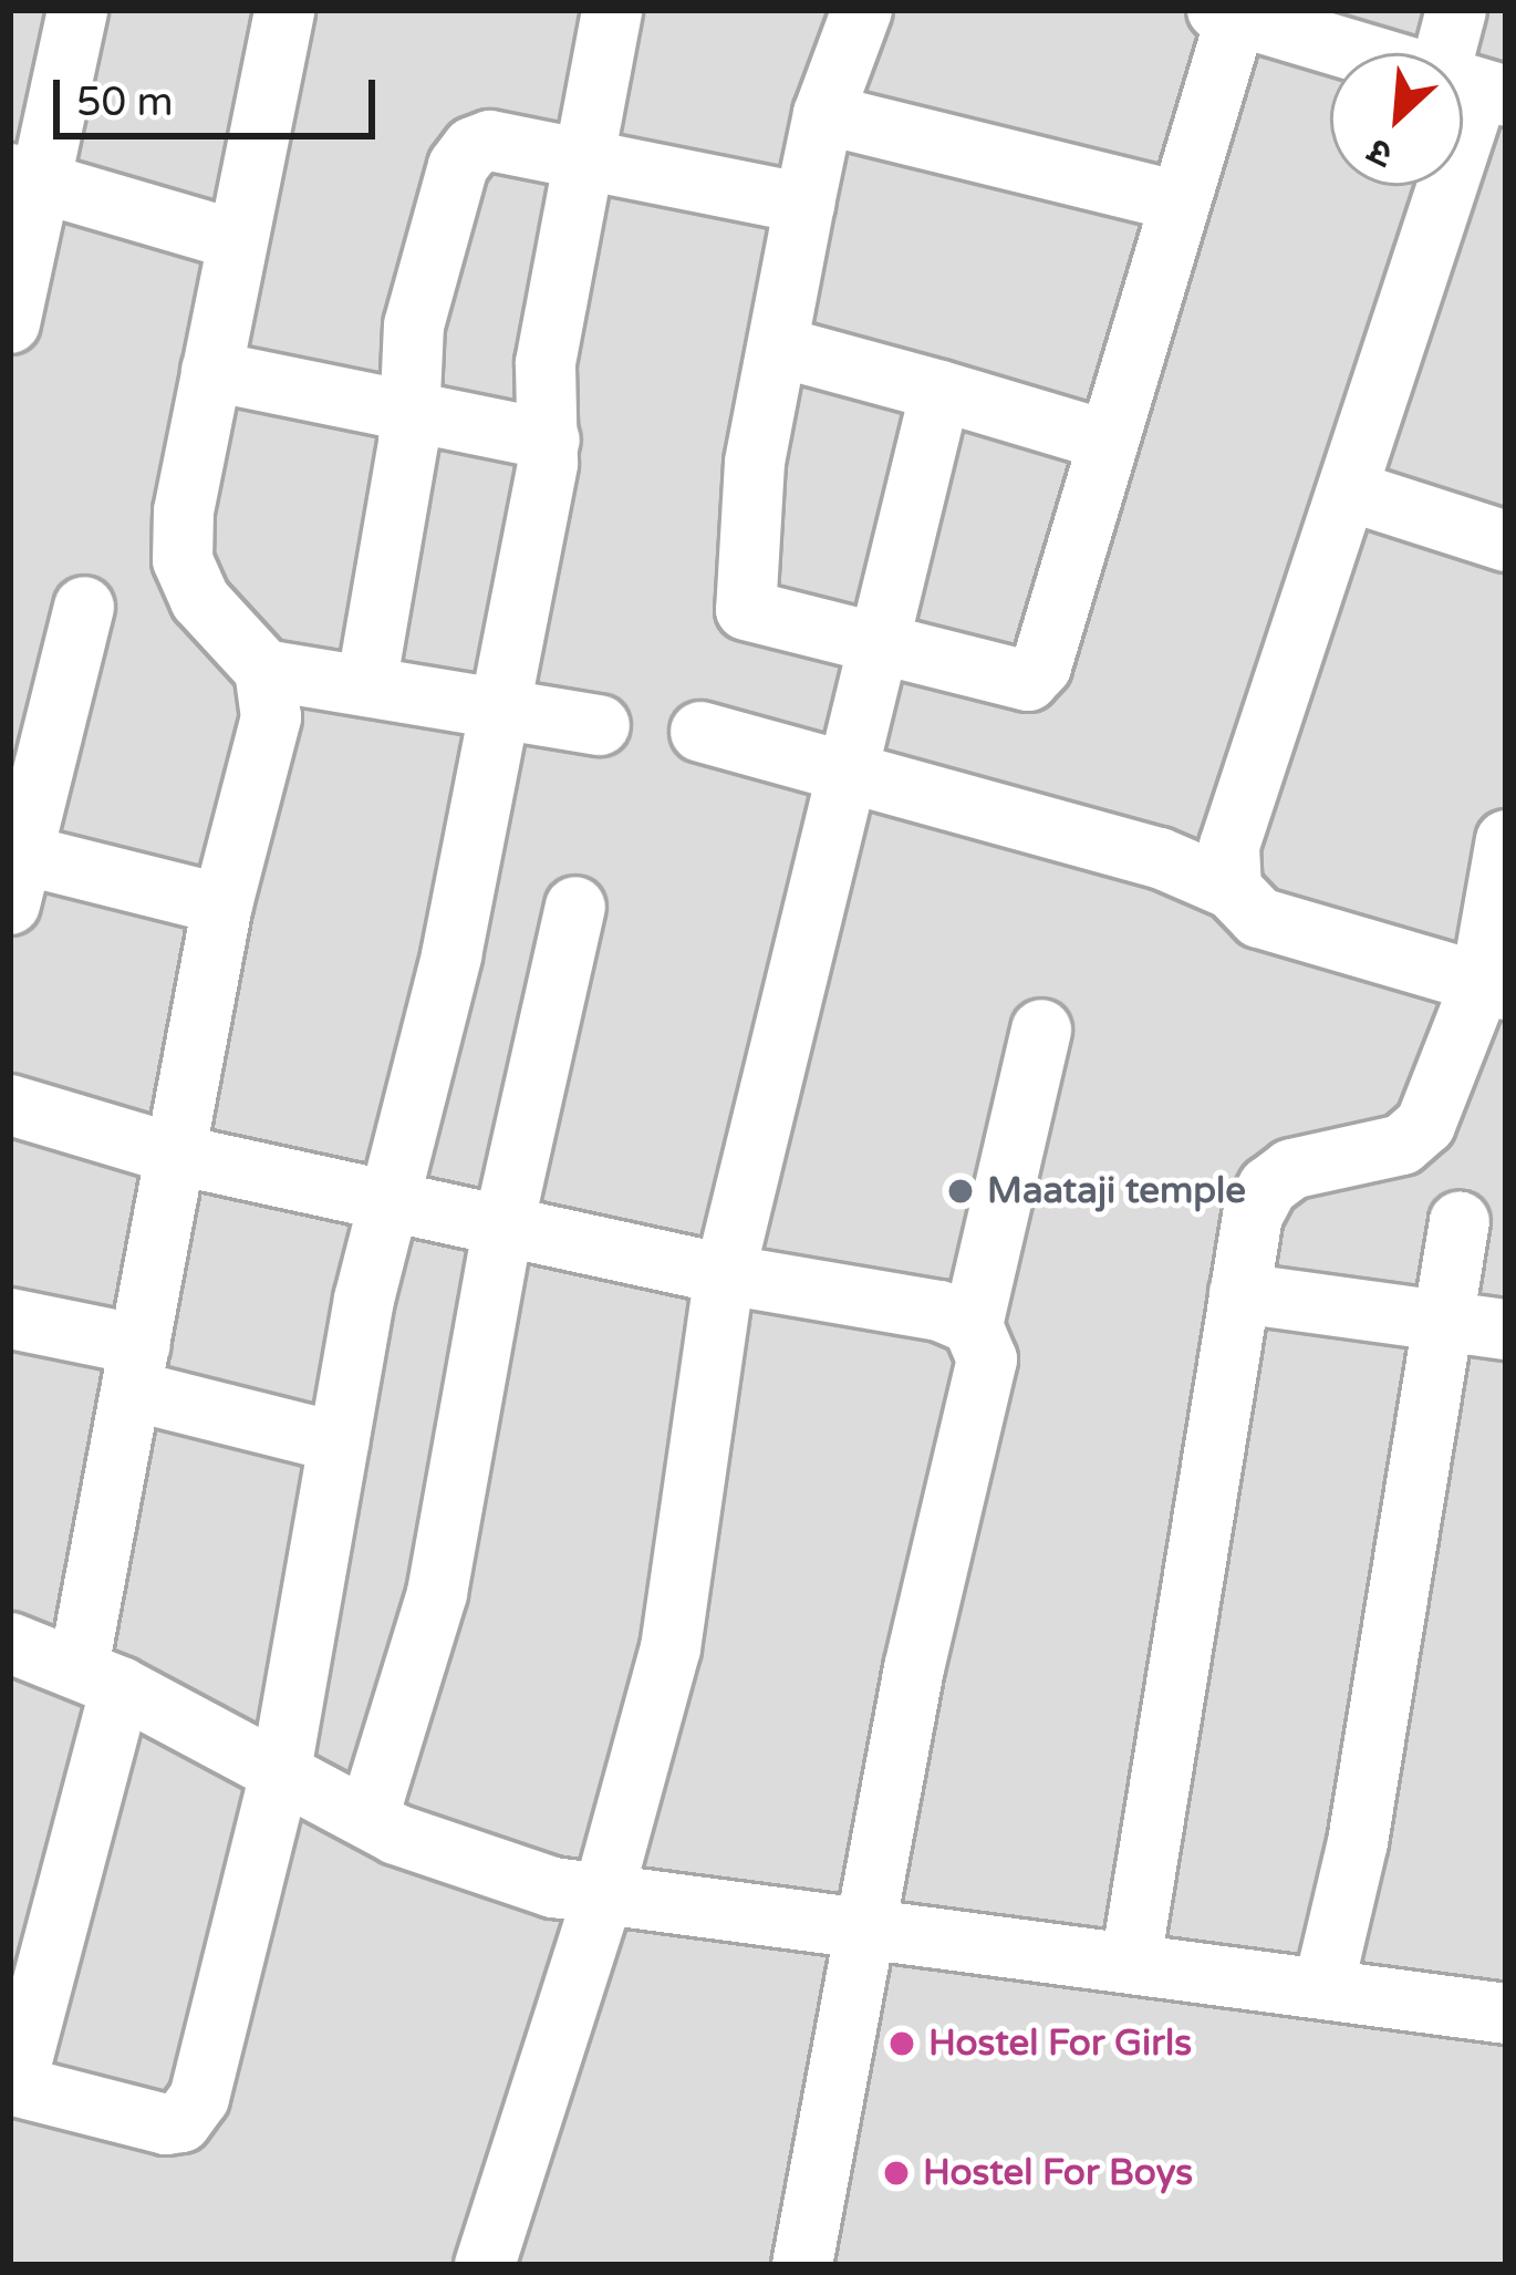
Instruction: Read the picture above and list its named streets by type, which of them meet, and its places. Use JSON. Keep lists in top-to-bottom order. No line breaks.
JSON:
{"places":["Maataji temple","Hostel For Girls","Hostel For Boys"],"scale_bar":"50 m","north":"bottom left"}
